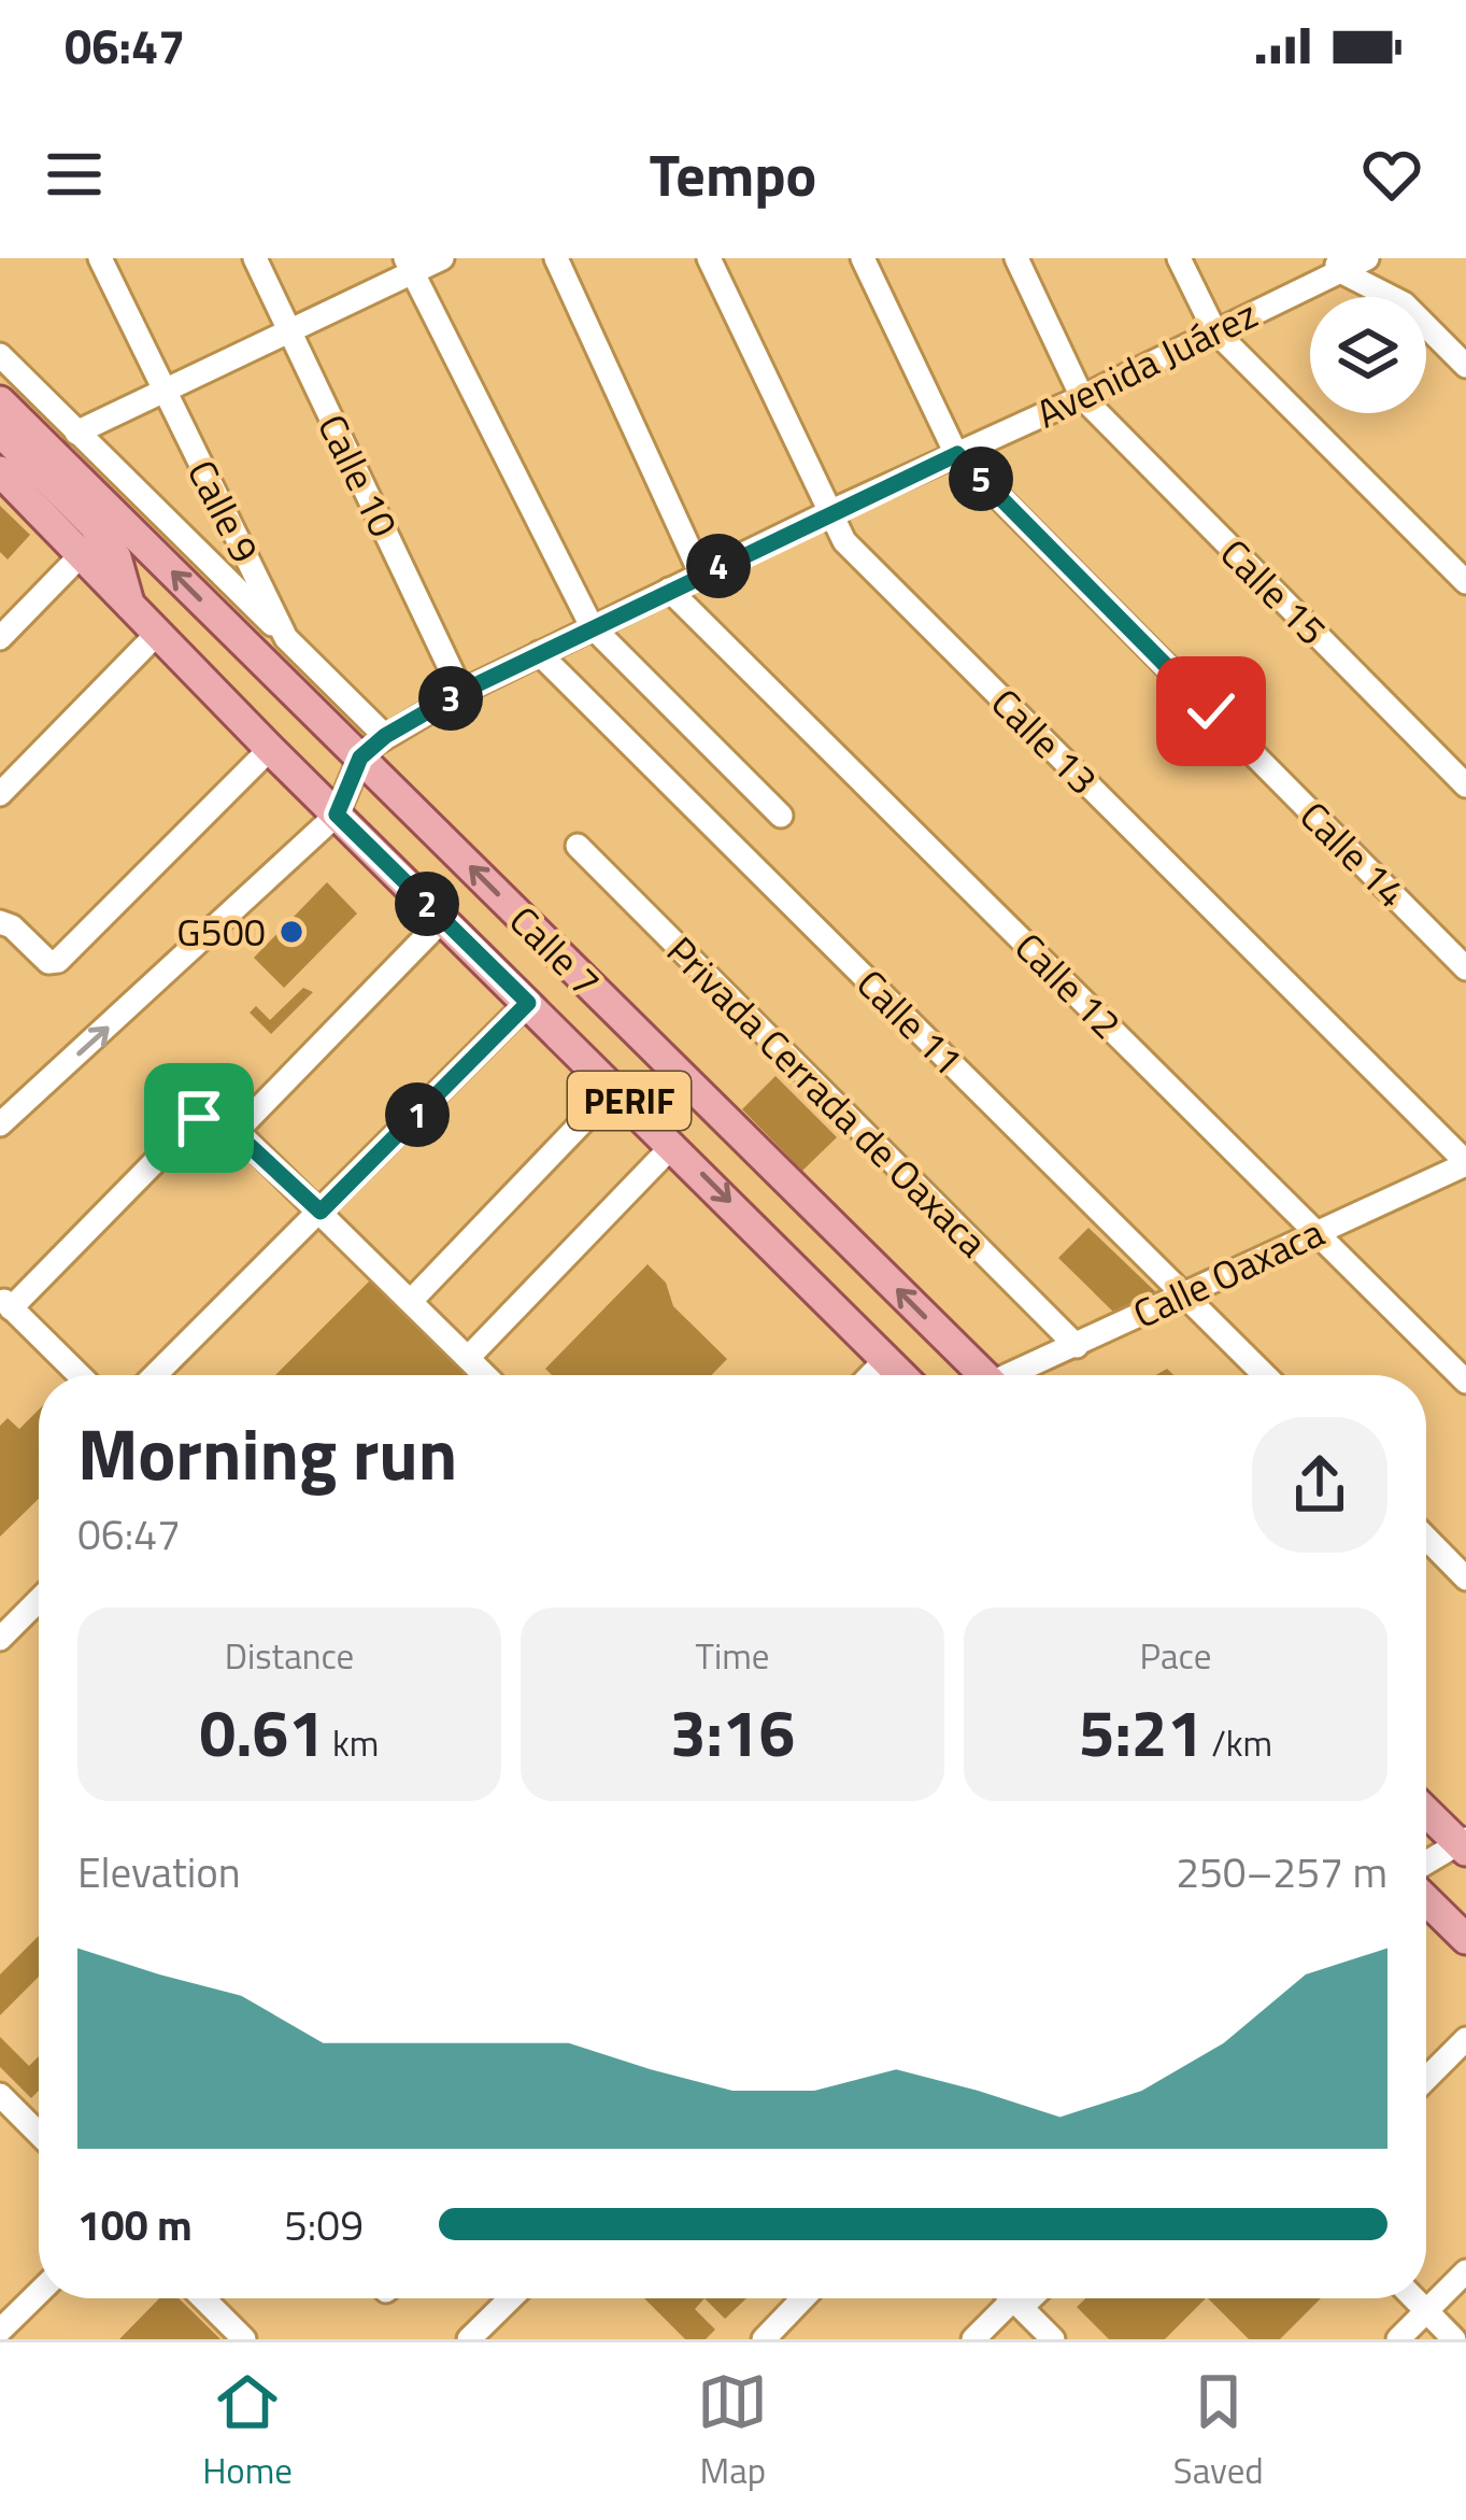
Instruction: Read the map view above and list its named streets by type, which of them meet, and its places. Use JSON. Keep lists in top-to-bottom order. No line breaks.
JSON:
{"streets":{"main road":["Calle 7","PERIF"],"street":["Avenida Juárez","Calle 10","Calle 9","Calle 15","Calle 13","Calle 14","Calle 12","Calle 11","Privada Cerrada de Oaxaca","Calle Oaxaca"]},"crossings":[["Avenida Juárez","Calle 10"],["Avenida Juárez","Calle 9"],["Avenida Juárez","Calle 15"],["Avenida Juárez","Calle 13"],["Avenida Juárez","Calle 14"],["Avenida Juárez","Calle 7"],["Avenida Juárez","Calle 12"],["Avenida Juárez","Calle 11"],["Calle 13","Calle Oaxaca"],["Calle 12","Calle Oaxaca"],["Calle 11","Calle Oaxaca"],["Privada Cerrada de Oaxaca","Calle Oaxaca"]],"places":["G500"],"page":{"status":"06:47","header":"Tempo","pins":["5","4","3","2","1"],"heading":["Morning run","06:47"],"stats":[["Distance","0.61 km"],["Time","3:16"],["Pace","5:21 /km"]],"chart":["Elevation","250–257 m"],"list":[{"name":"100 m","note":"5:09"}],"tabs":["Home","Map","Saved"]}}
